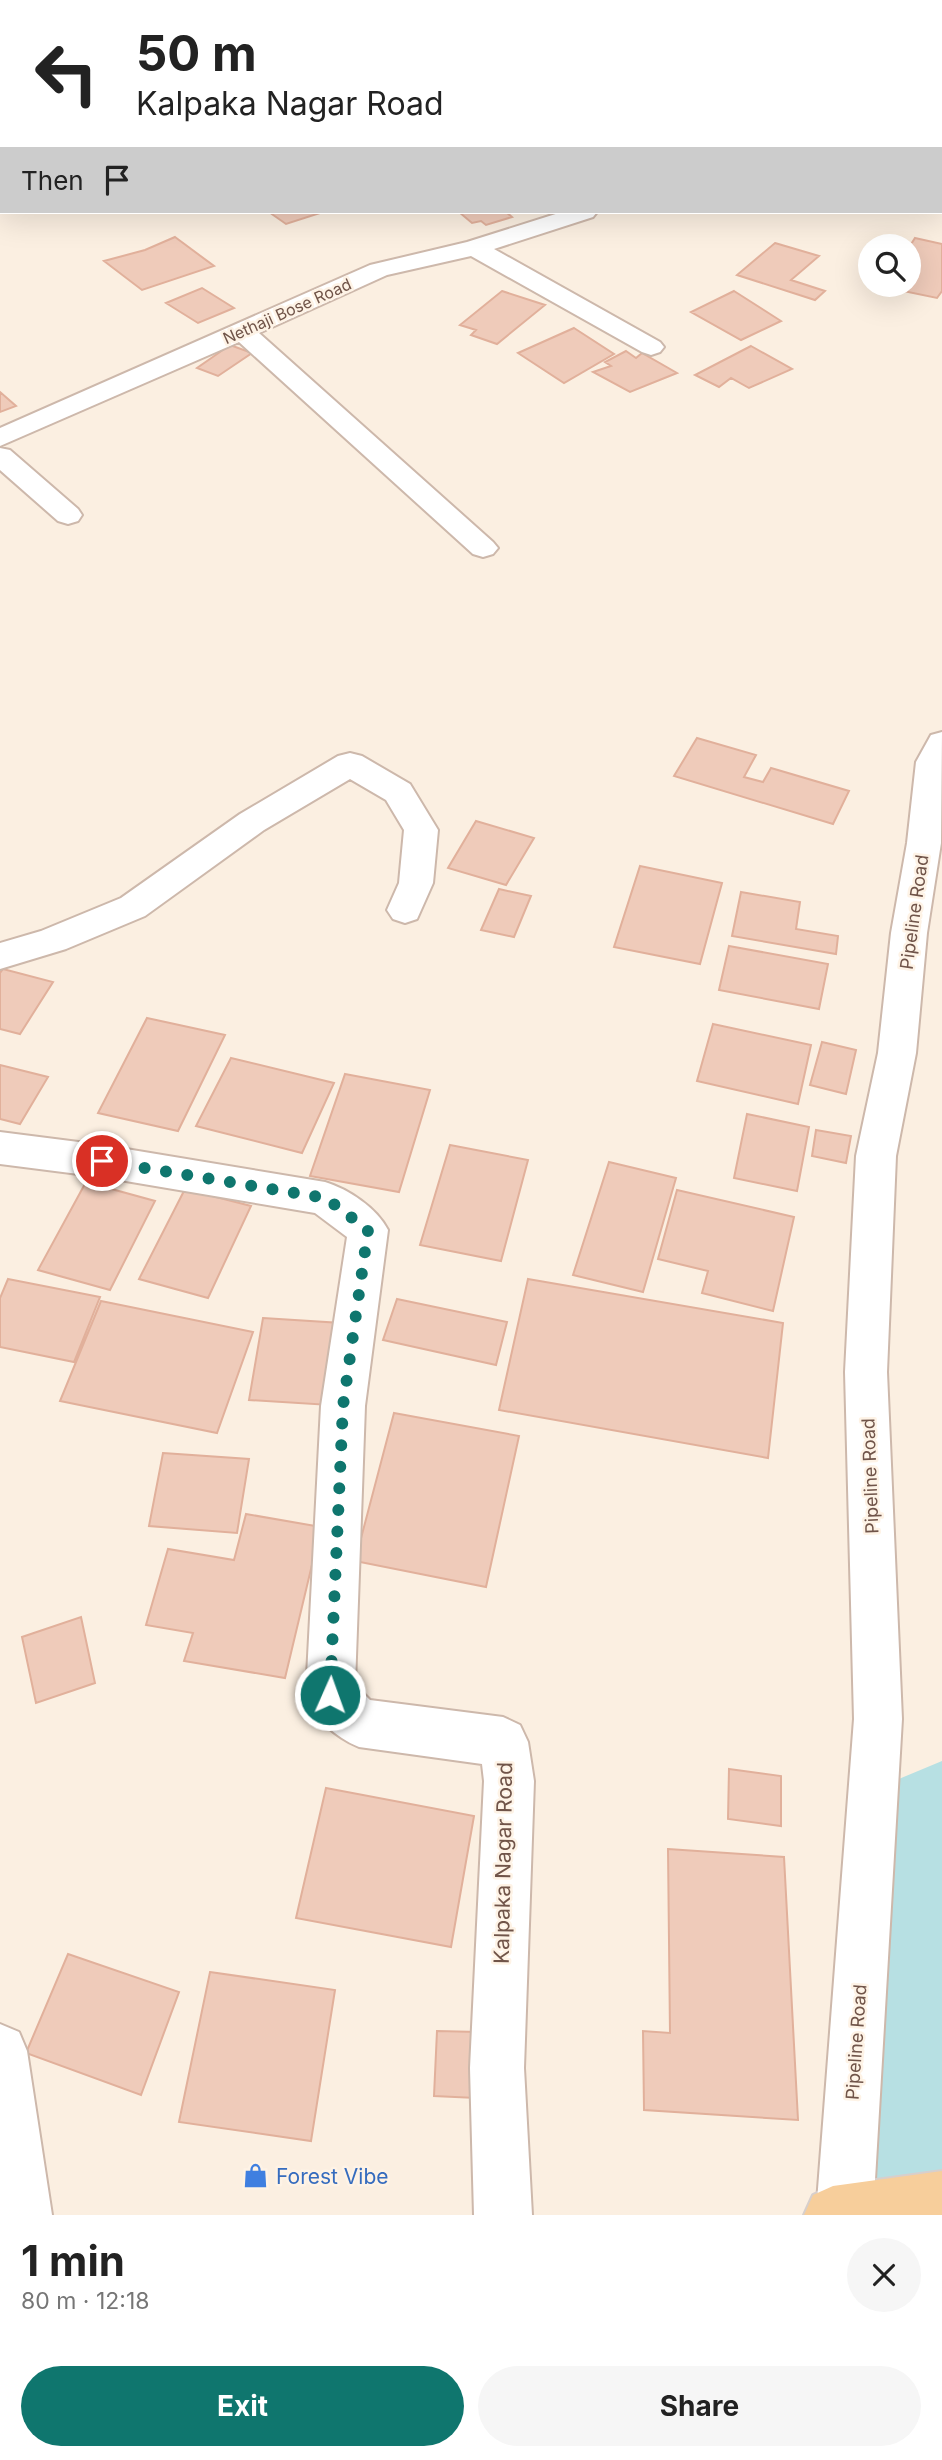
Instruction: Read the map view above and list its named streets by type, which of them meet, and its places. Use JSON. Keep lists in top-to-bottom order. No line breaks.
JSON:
{"streets":{"street":["Nethaji Bose Road","Pipeline Road","Kalpaka Nagar Road"]},"places":{"shop":["Forest Vibe"]},"page":{"turn":["50 m","Kalpaka Nagar Road"],"then":"Then","heading":["1 min","80 m · 12:18"],"buttons":["Exit","Share"]}}
